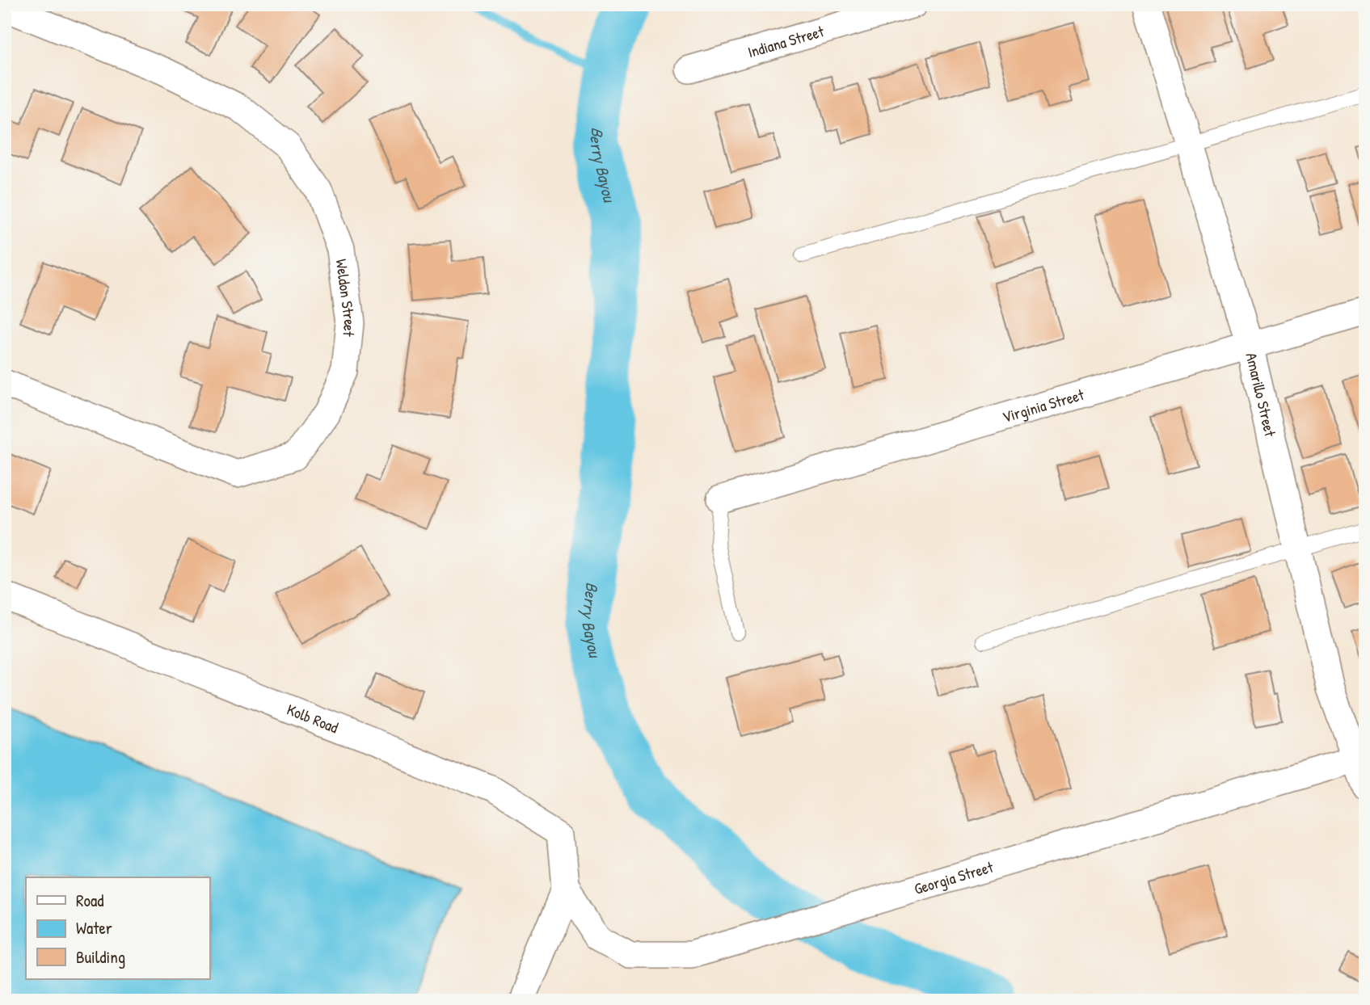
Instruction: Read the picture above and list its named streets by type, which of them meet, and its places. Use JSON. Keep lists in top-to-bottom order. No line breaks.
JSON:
{"streets":{"street":["Indiana Street","Weldon Street","Amarillo Street","Virginia Street","Kolb Road","Georgia Street"]},"crossings":[["Amarillo Street","Virginia Street"],["Amarillo Street","Georgia Street"],["Kolb Road","Georgia Street"]],"water":["Berry Bayou"],"legend":["Road","Water","Building"]}
